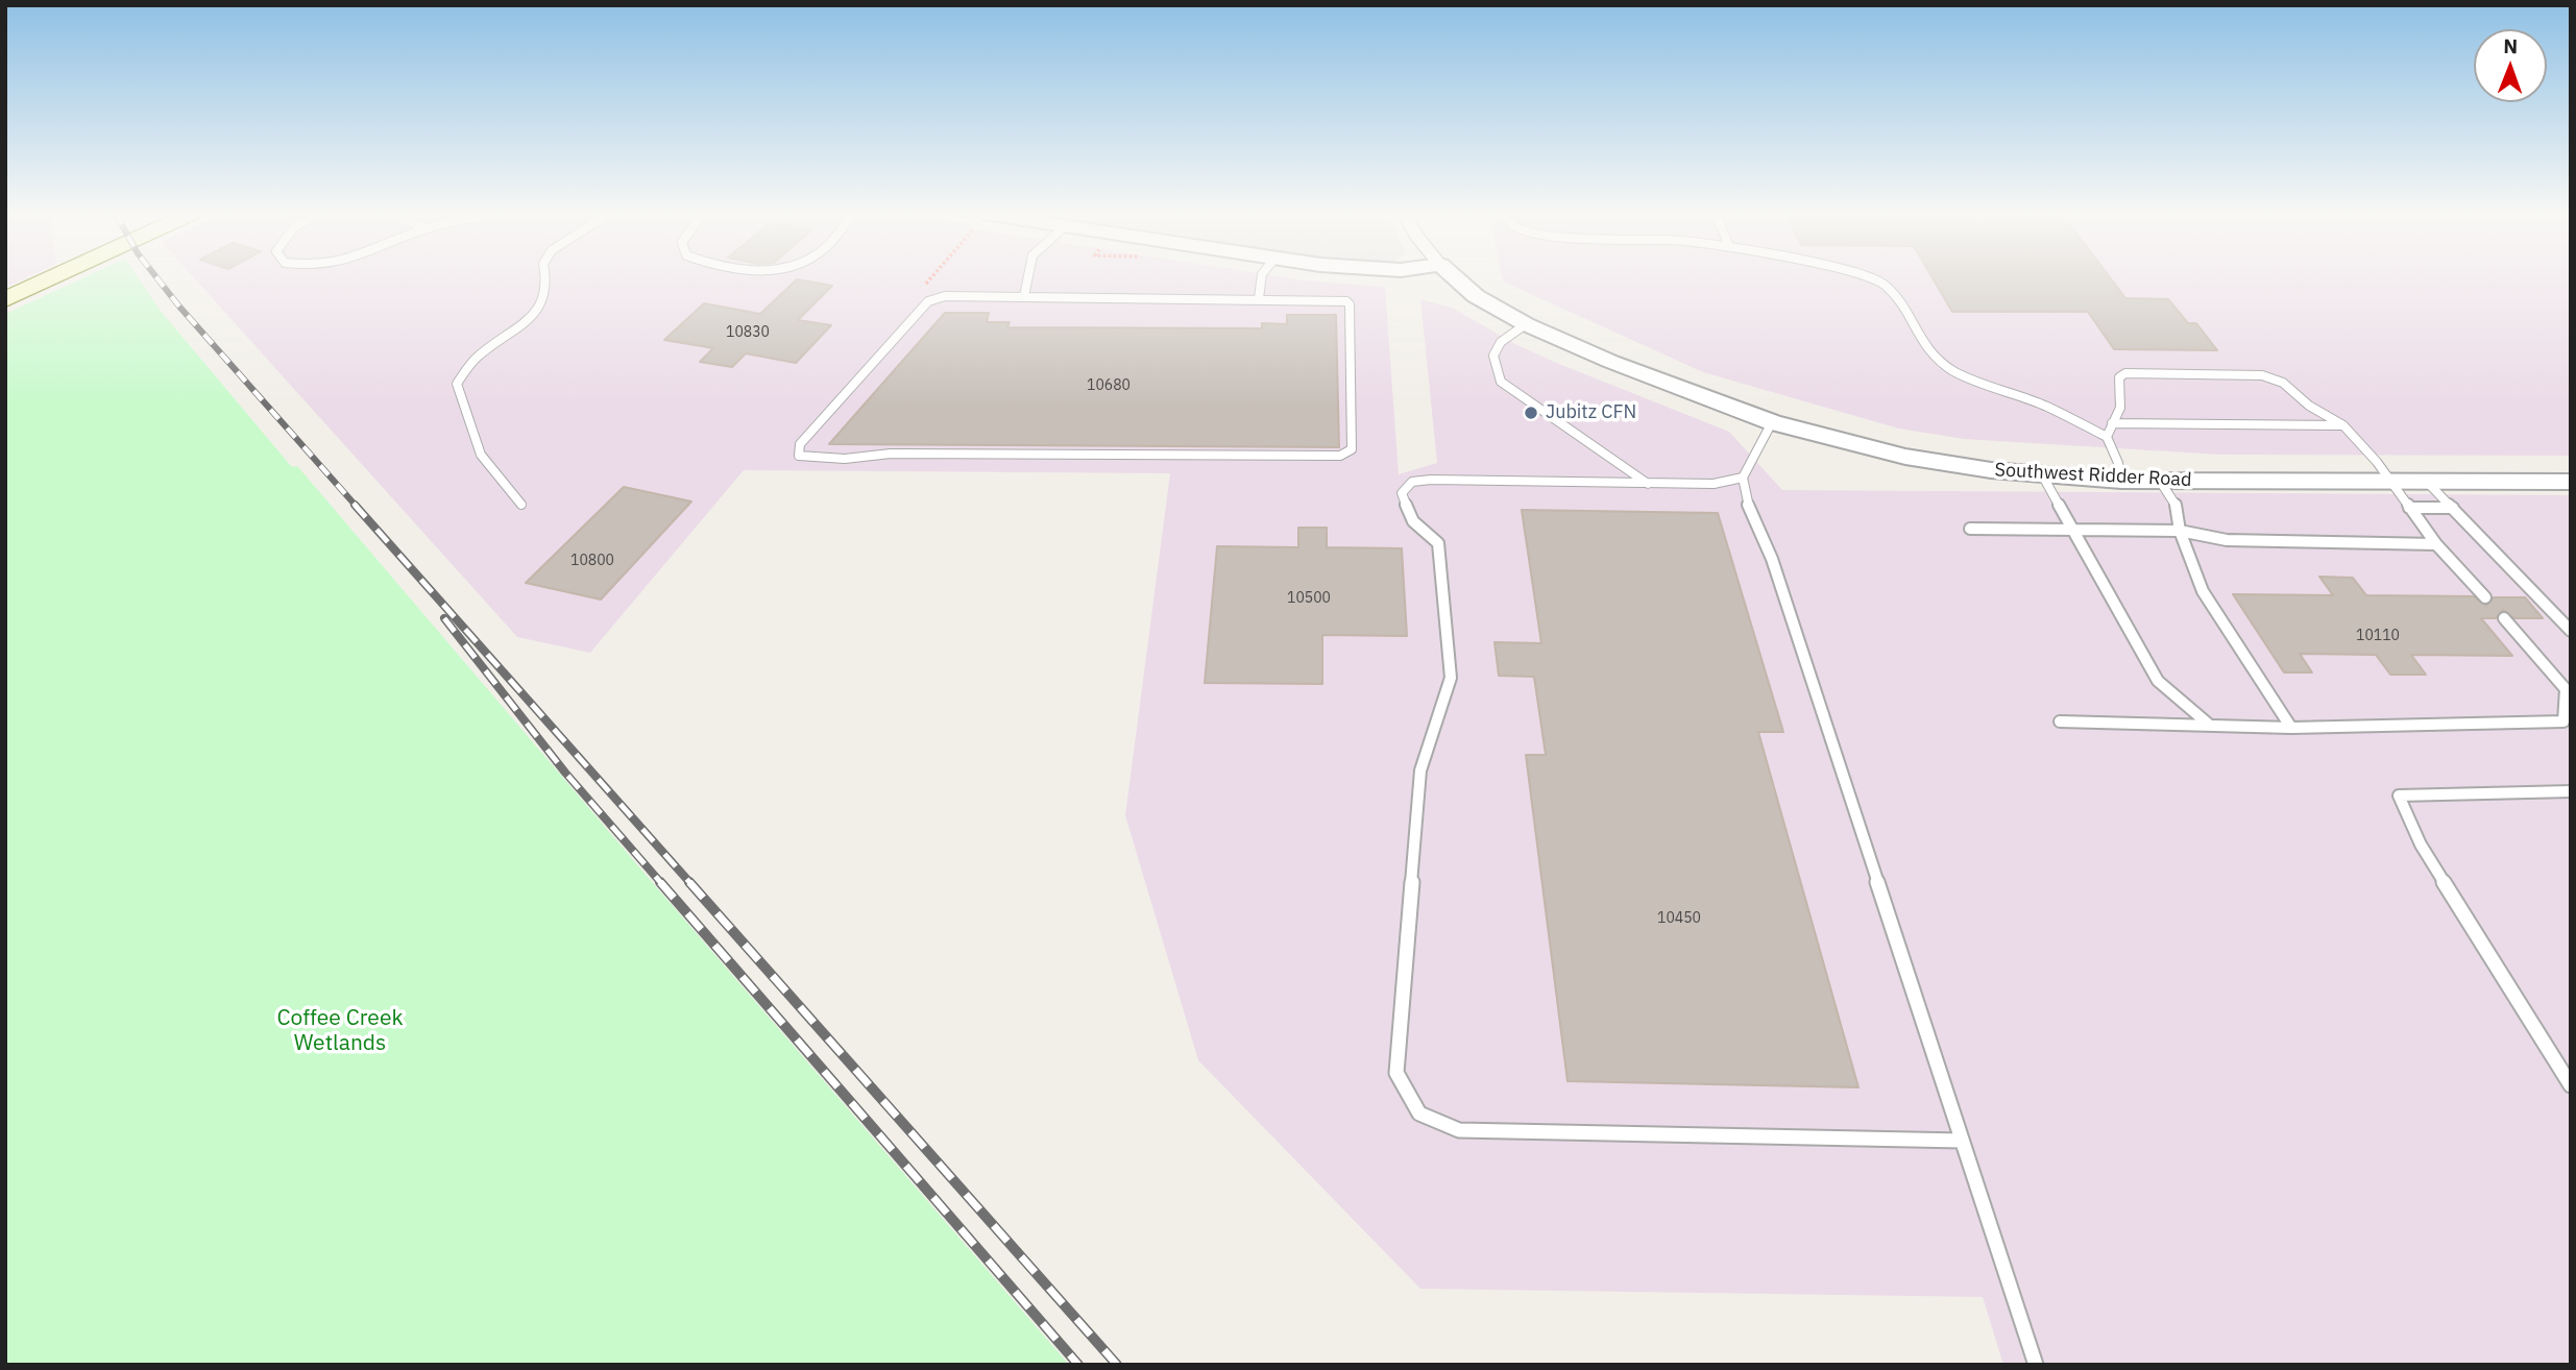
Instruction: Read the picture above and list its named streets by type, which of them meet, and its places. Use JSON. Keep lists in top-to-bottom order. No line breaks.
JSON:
{"streets":{"street":["Southwest Ridder Road"]},"parks":["Coffee Creek Wetlands"],"places":["Jubitz CFN"],"house_numbers":["10830","10680","10800","10500","10110","10450"],"north":"top"}
